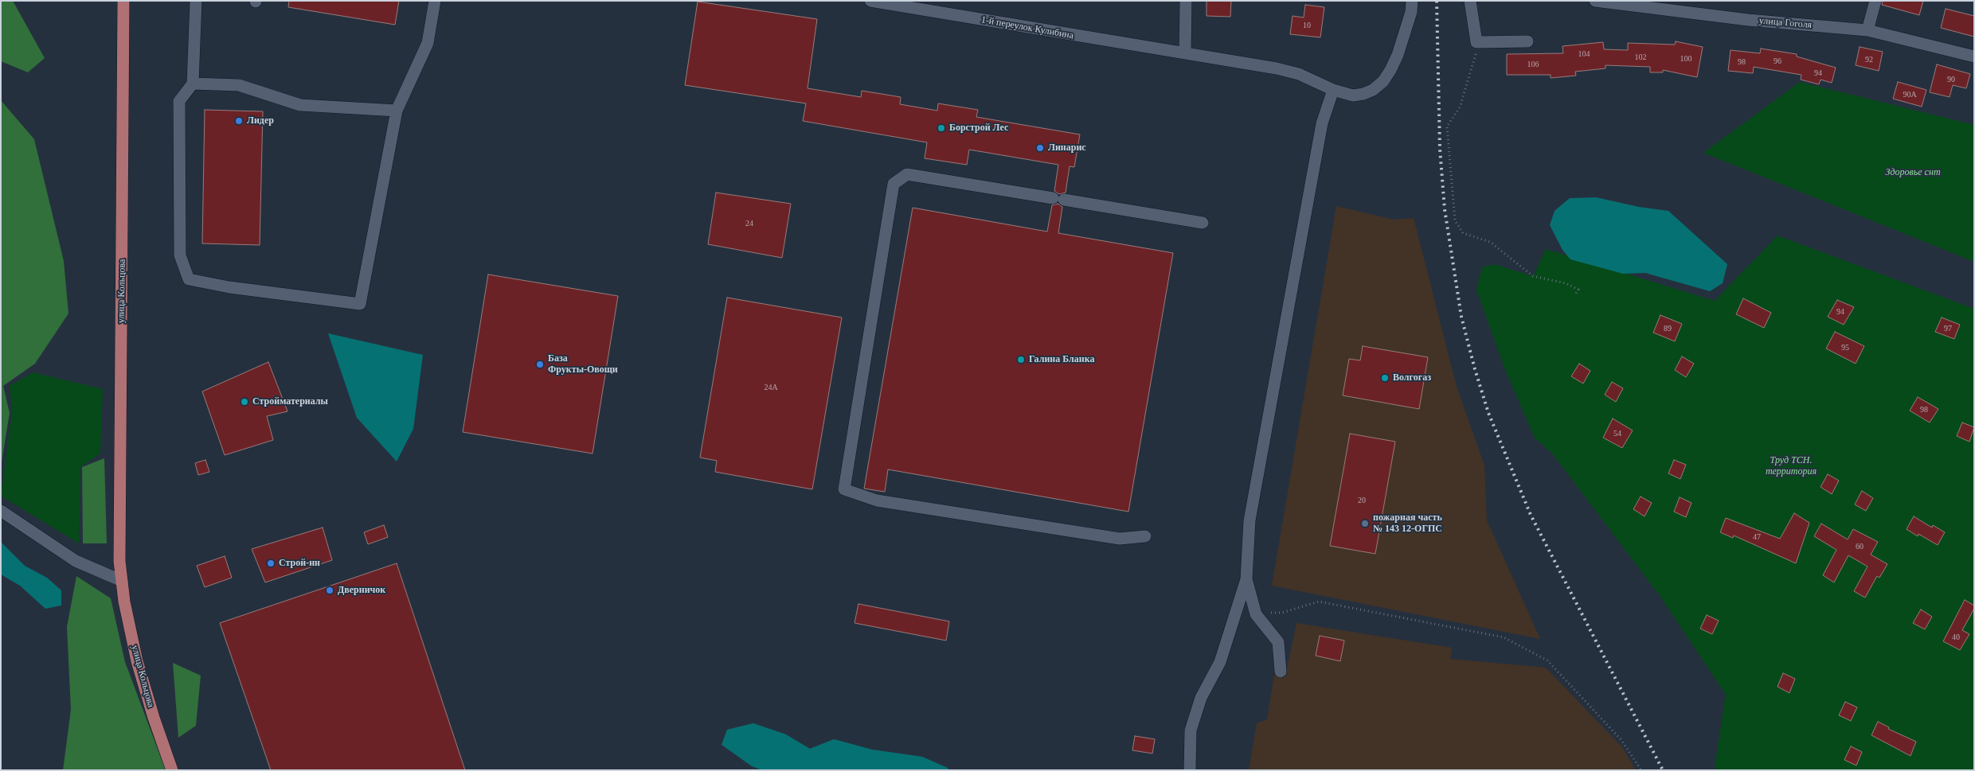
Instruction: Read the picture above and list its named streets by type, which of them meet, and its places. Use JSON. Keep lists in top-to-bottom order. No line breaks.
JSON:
{"streets":{"main road":["улица Кольцова"],"street":["улица Гоголя","1-й переулок Кулибина"]},"parks":["Здоровье снт","Труд ТСН. территория"],"places":["Лидер","Борстрой Лес","Линарис","Галина Бланка","База Фрукты-Овощи","Волгогаз","Стройматериалы","пожарная часть № 143 12-ОГПС","Строй-нн","Дверничок"],"house_numbers":["10","104","102","100","92","96","98","106","94","90","90А","24","94","89","97","95","24А","98","54","20","47","60","40"]}
